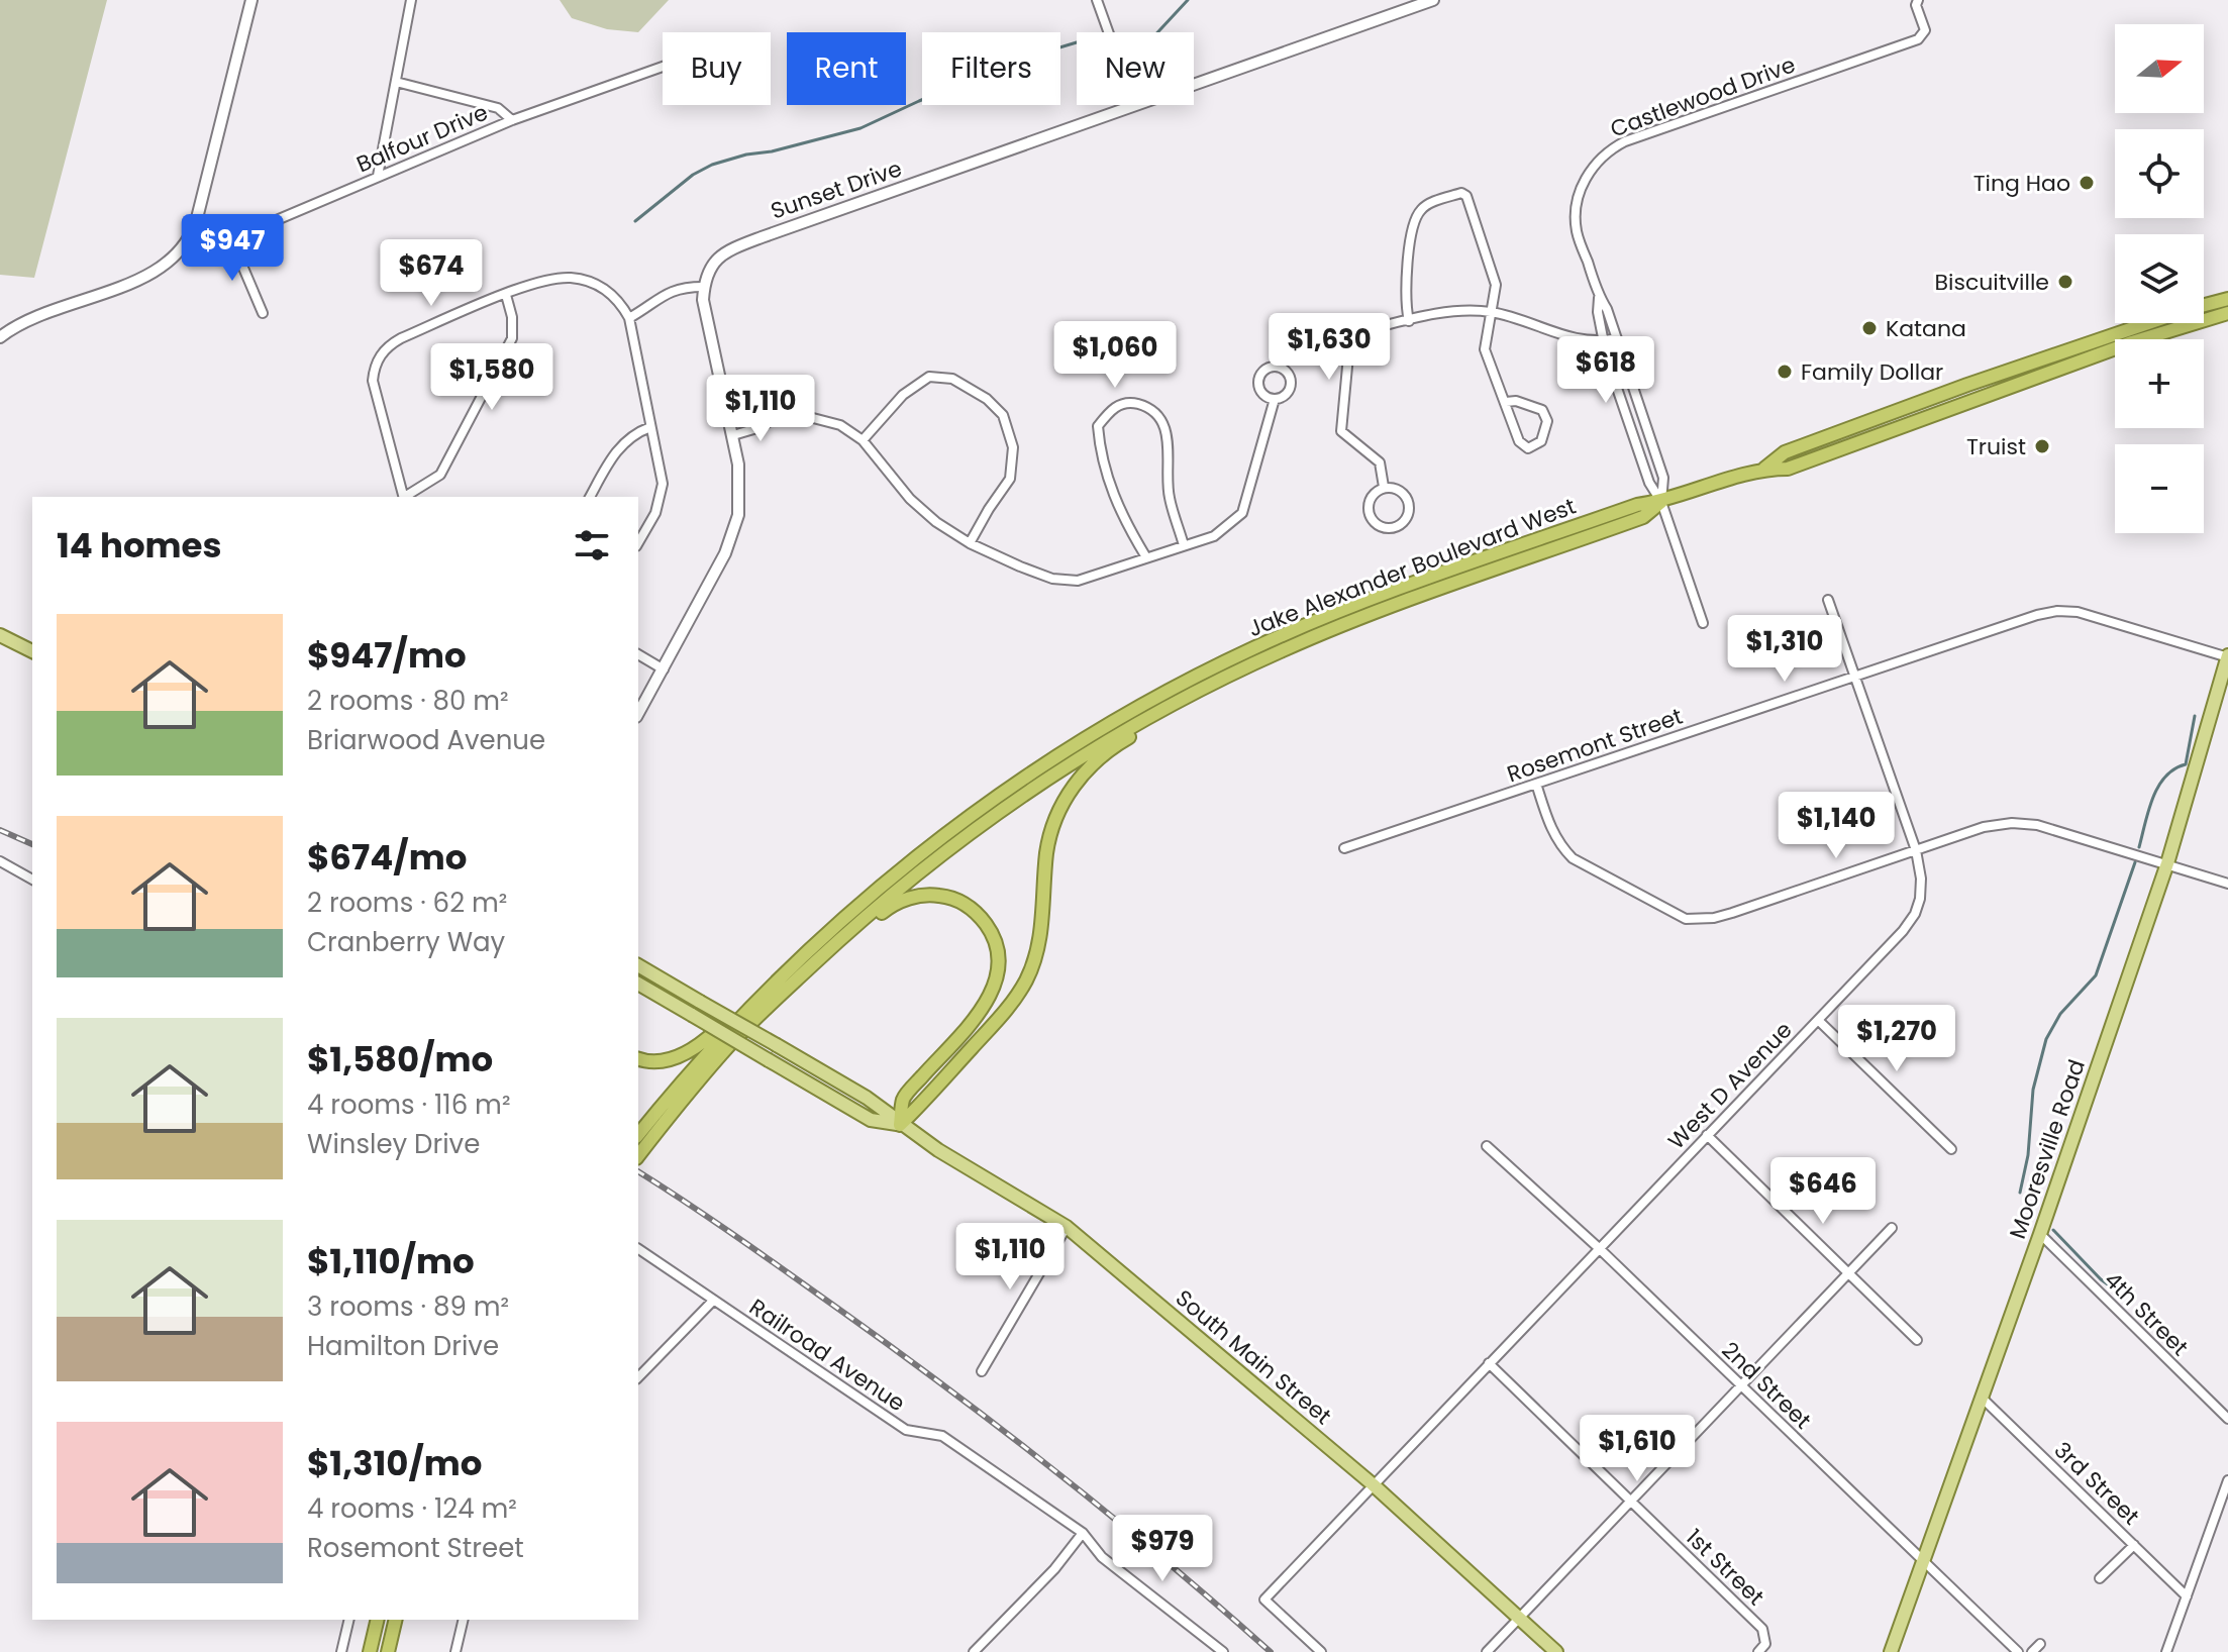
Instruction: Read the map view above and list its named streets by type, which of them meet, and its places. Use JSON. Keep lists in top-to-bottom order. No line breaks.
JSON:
{"streets":{"highway":["Jake Alexander Boulevard West"],"main road":["Mooresville Road","South Main Street"],"street":["Castlewood Drive","Balfour Drive","Sunset Drive","Rosemont Street","West D Avenue","4th Street","Railroad Avenue","2nd Street","3rd Street","1st Street"]},"crossings":[["Castlewood Drive","Jake Alexander Boulevard West"],["Rosemont Street","West D Avenue"],["Rosemont Street","Mooresville Road"],["West D Avenue","South Main Street"],["West D Avenue","2nd Street"],["West D Avenue","1st Street"],["Mooresville Road","4th Street"],["Mooresville Road","2nd Street"],["Mooresville Road","3rd Street"]],"places":["Ting Hao","Biscuitville","Katana","Family Dollar","Truist"],"north":"right","page":{"map_buttons":["+","−"],"chip":["Buy","Rent","Filters","New"],"price":["$947","$674","$1,630","$1,060","$618","$1,580","$1,110","$1,310","$1,140","$1,270","$646","$1,110","$1,610","$979"],"heading":"14 homes","list":[{"name":"$947/mo","note":"2 rooms · 80 m² · Briarwood Avenue"},{"name":"$674/mo","note":"2 rooms · 62 m² · Cranberry Way"},{"name":"$1,580/mo","note":"4 rooms · 116 m² · Winsley Drive"},{"name":"$1,110/mo","note":"3 rooms · 89 m² · Hamilton Drive"},{"name":"$1,310/mo","note":"4 rooms · 124 m² · Rosemont Street"}]}}
